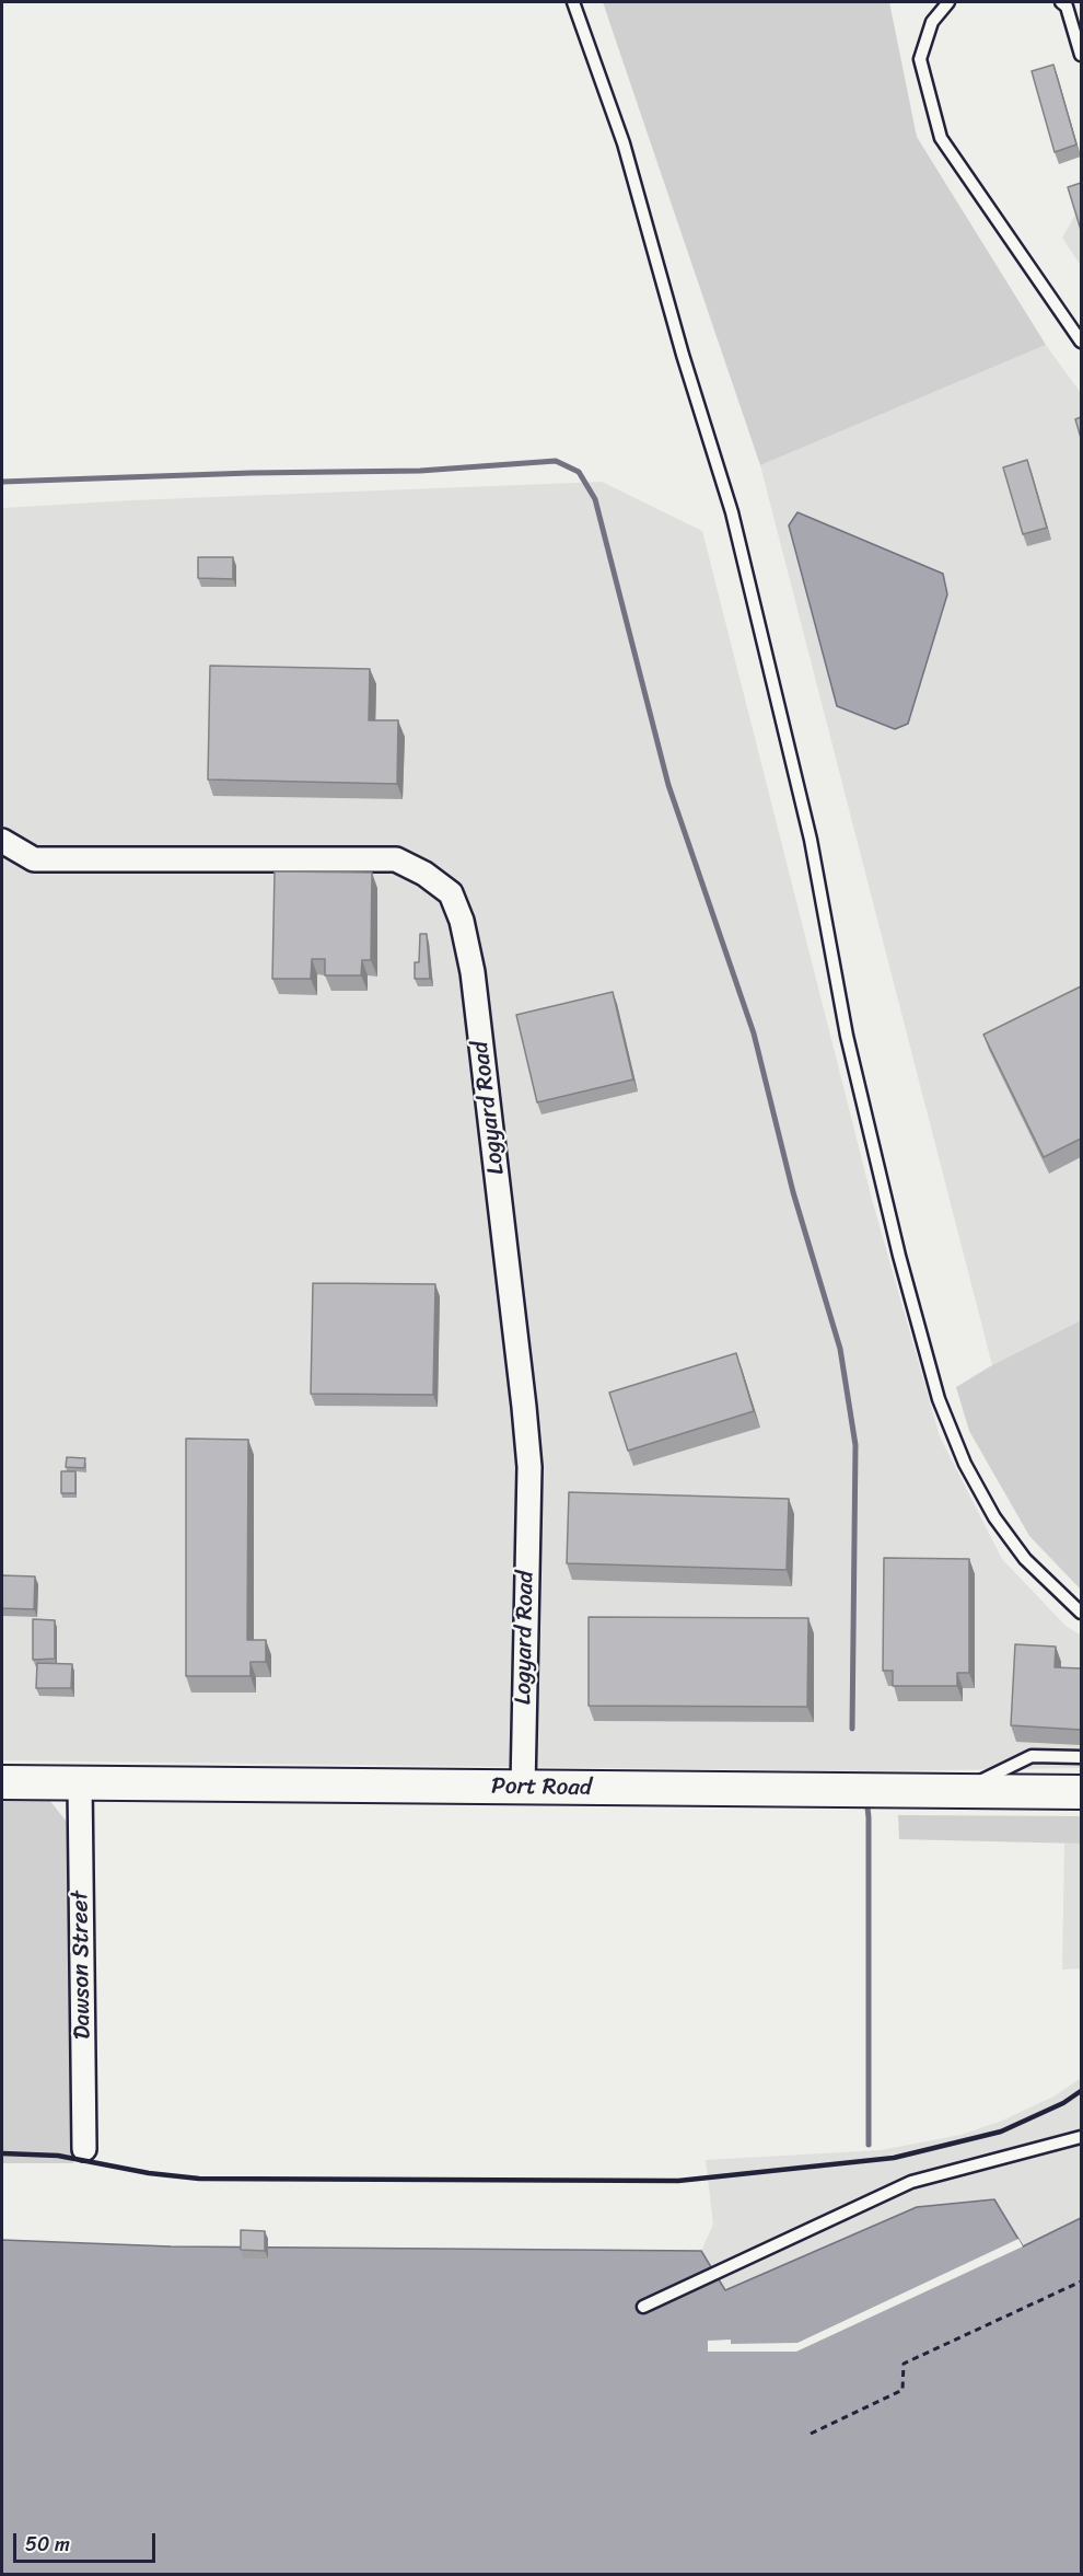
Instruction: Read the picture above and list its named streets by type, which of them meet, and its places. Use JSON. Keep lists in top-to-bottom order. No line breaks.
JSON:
{"streets":{"main road":["Port Road"],"street":["Logyard Road","Dawson Street"]},"crossings":[["Logyard Road","Port Road"],["Port Road","Dawson Street"]],"scale_bar":"50 m"}
